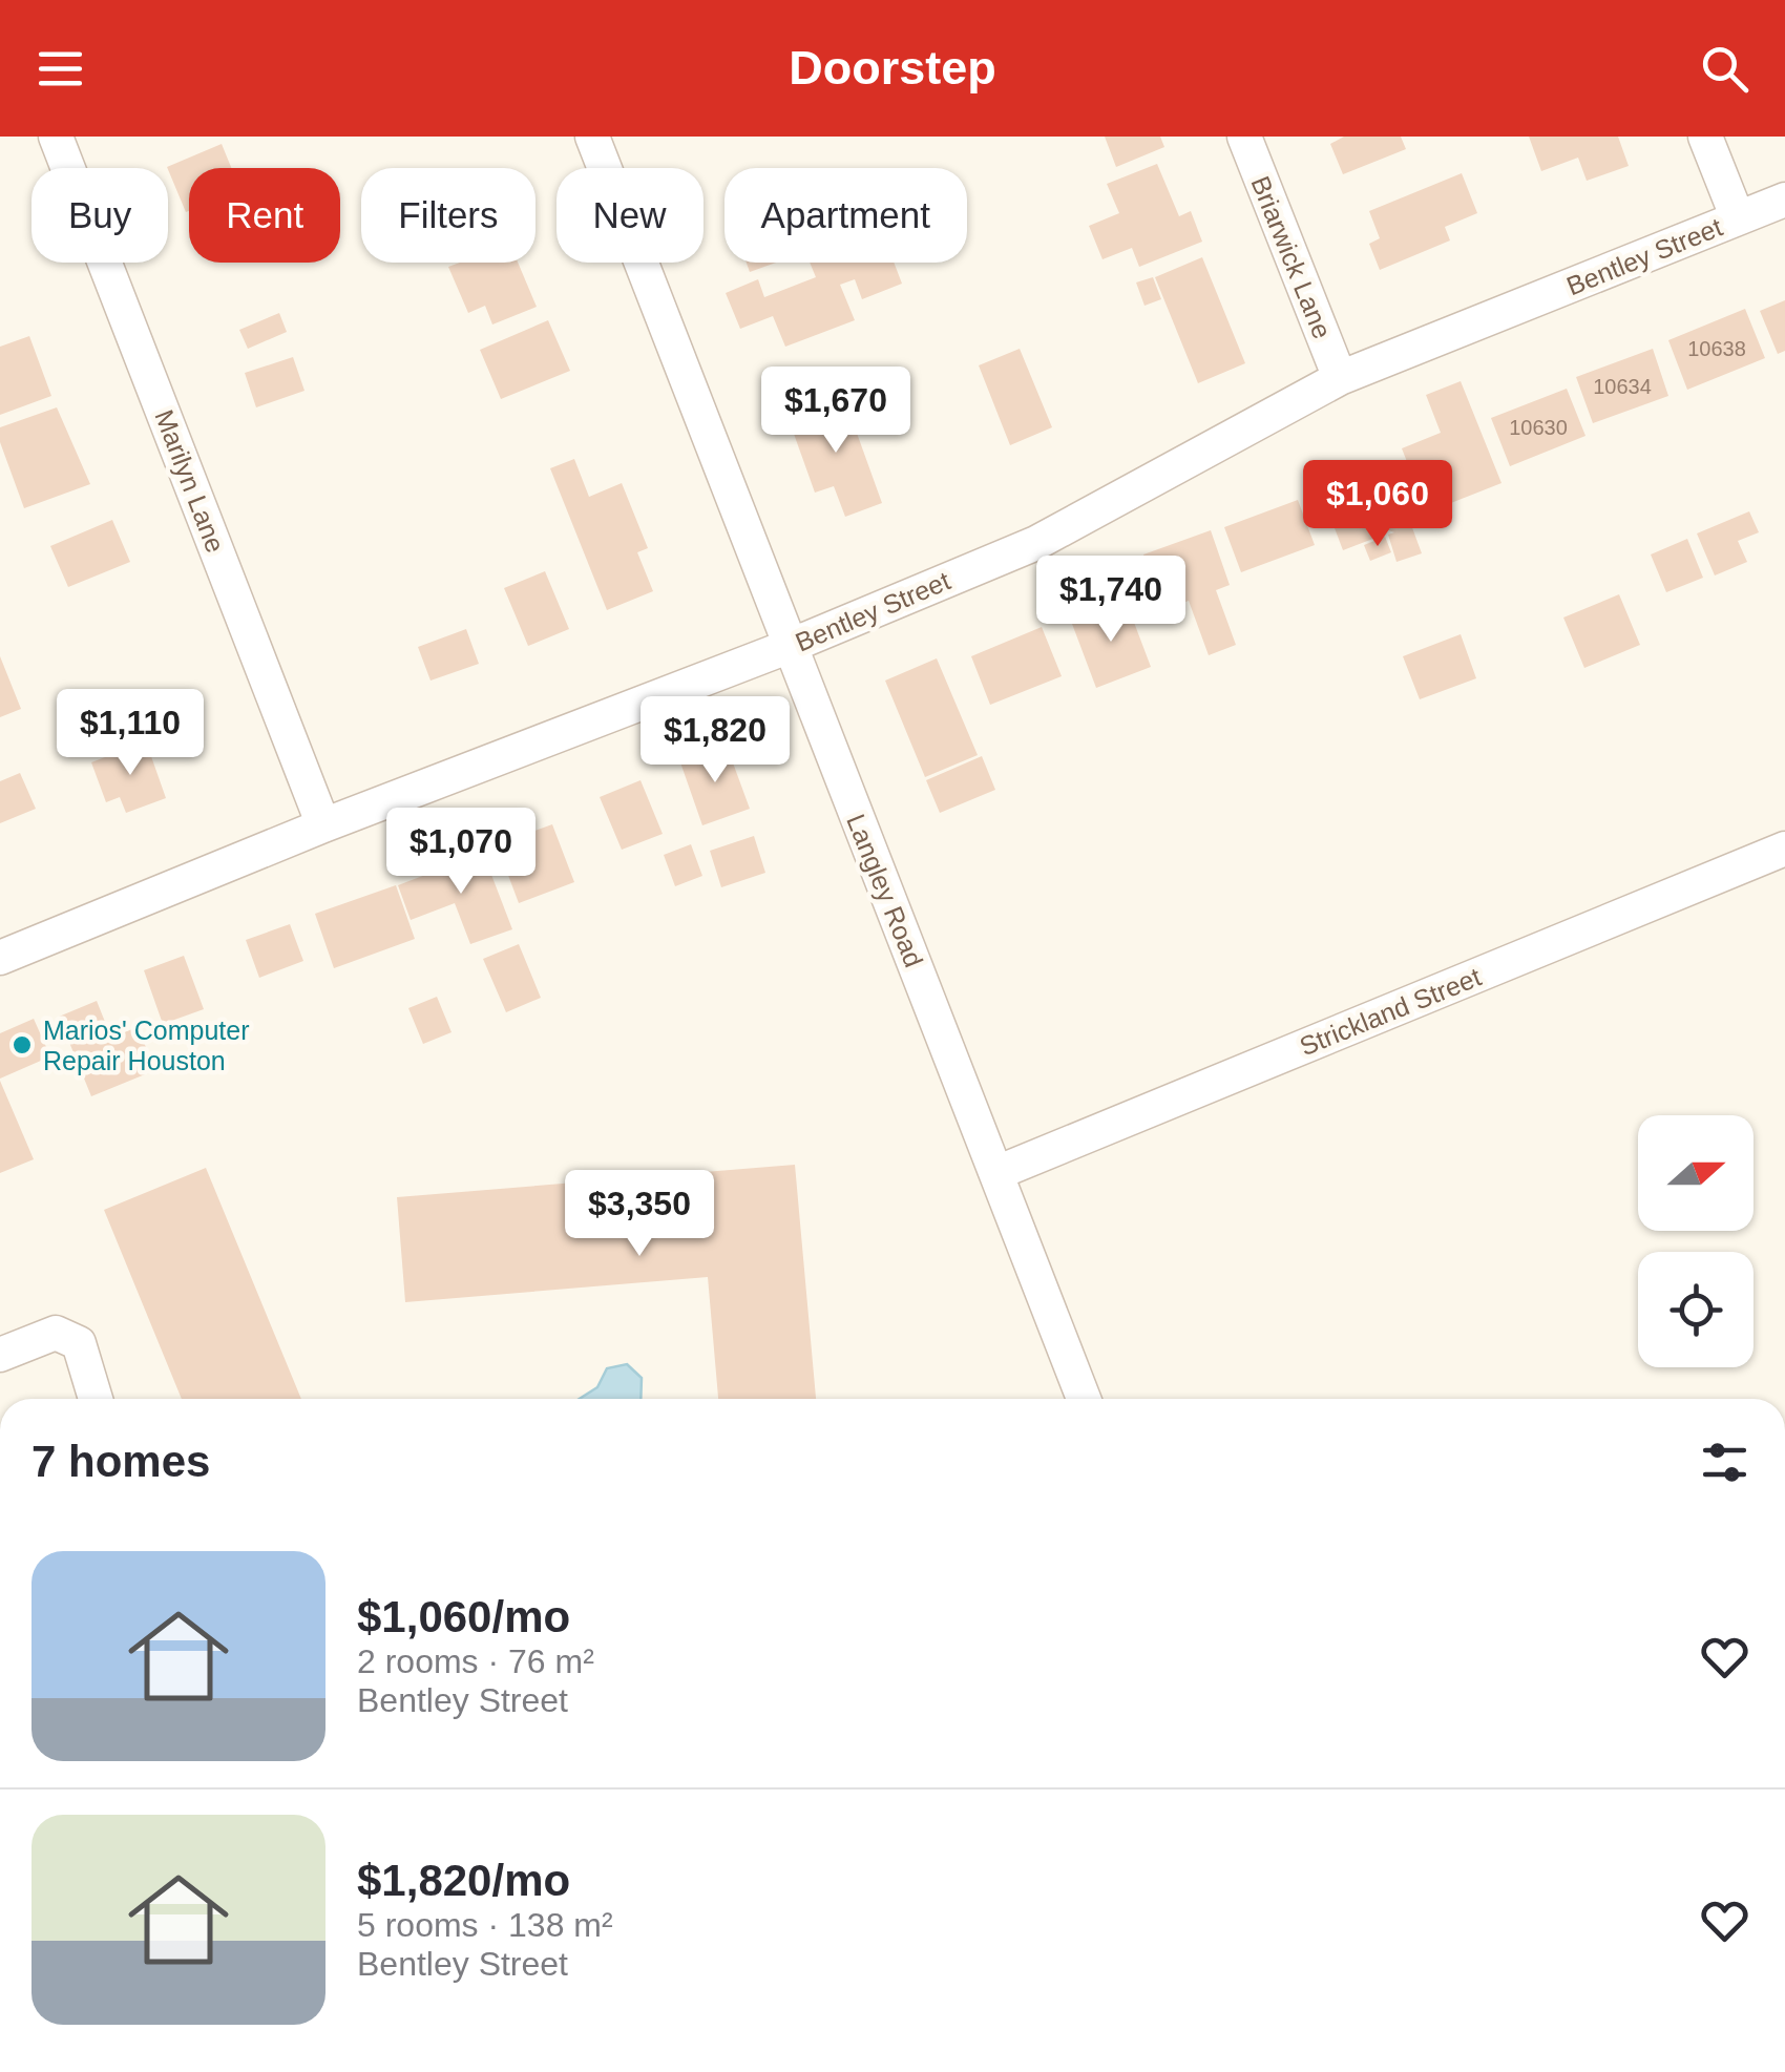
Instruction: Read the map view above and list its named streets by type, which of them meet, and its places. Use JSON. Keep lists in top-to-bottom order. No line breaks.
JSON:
{"streets":{"street":["Bentley Street","Briarwick Lane","Marilyn Lane","Langley Road","Strickland Street"]},"crossings":[["Bentley Street","Briarwick Lane"],["Bentley Street","Marilyn Lane"],["Bentley Street","Langley Road"],["Langley Road","Strickland Street"]],"places":["Marios' Computer Repair Houston"],"house_numbers":["10638","10634","10630"],"north":"right","page":{"header":"Doorstep","chip":["Buy","Rent","Filters","New","Apartment"],"price":["$1,670","$1,060","$1,740","$1,110","$1,820","$1,070","$3,350"],"heading":"7 homes","list":[{"name":"$1,060/mo","note":"2 rooms · 76 m² · Bentley Street"},{"name":"$1,820/mo","note":"5 rooms · 138 m² · Bentley Street"}]}}
